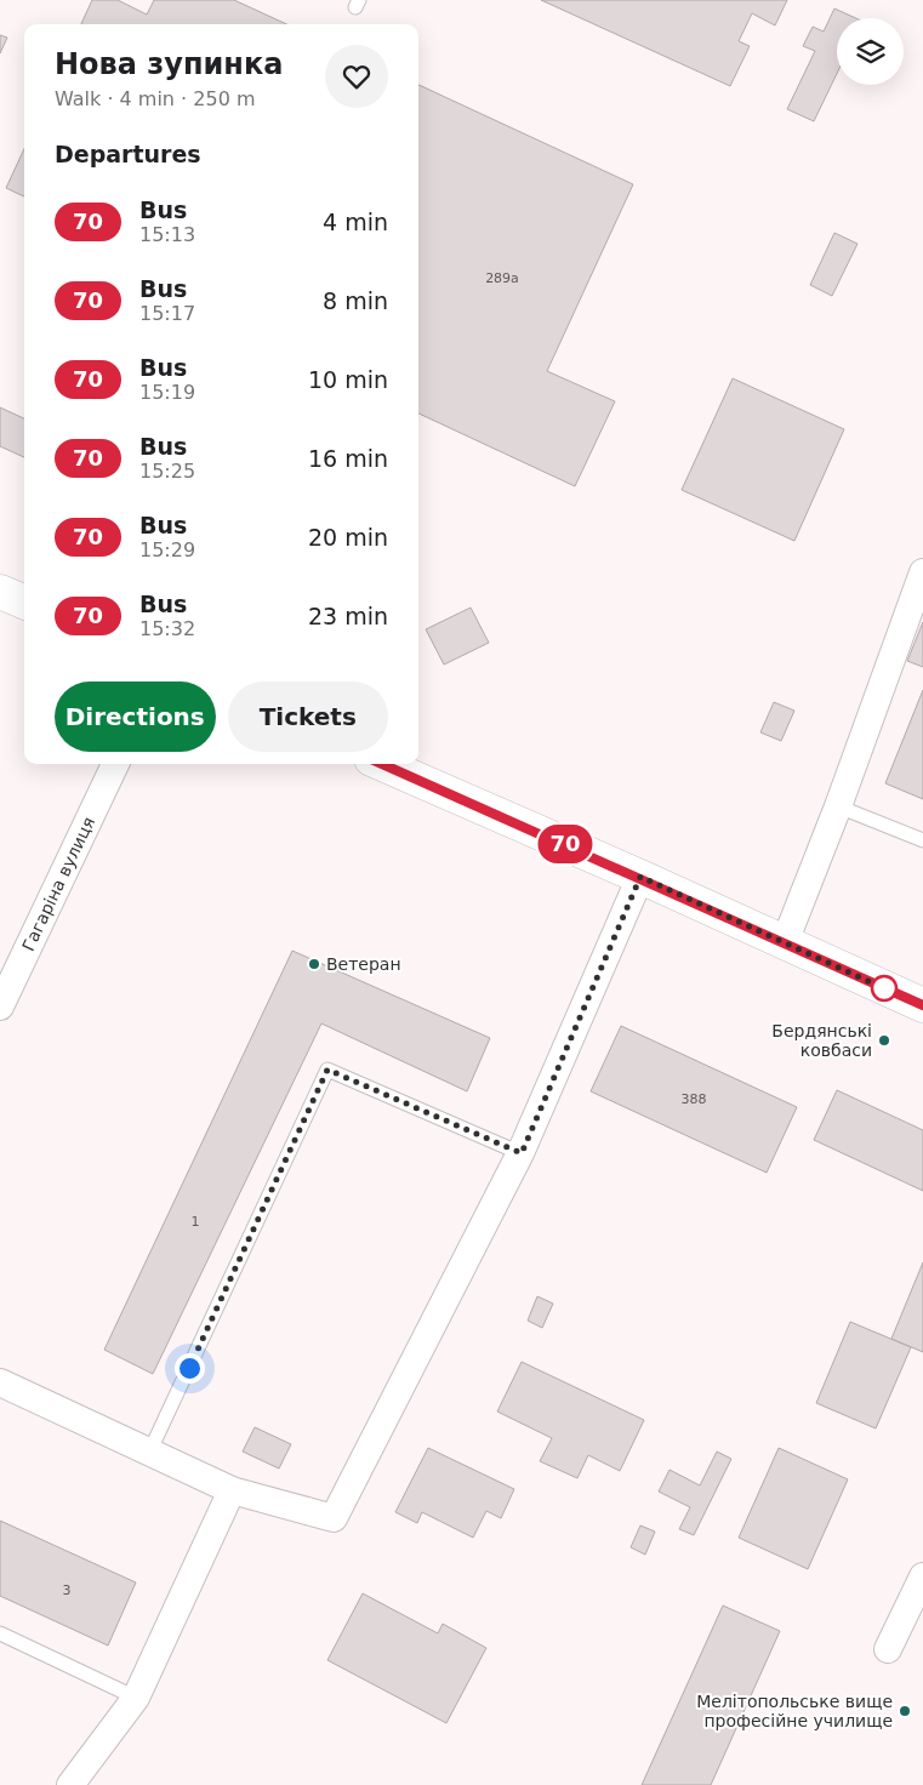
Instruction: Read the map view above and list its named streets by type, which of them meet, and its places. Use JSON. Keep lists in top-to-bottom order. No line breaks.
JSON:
{"streets":{"street":["Гагаріна вулиця"]},"places":["Ветеран","Бердянські ковбаси","Мелітопольське вище професійне училище"],"lines":["bus line 70"],"house_numbers":["289а","388","1","3"],"page":{"on_map":"70","heading":[["Нова зупинка","Walk · 4 min · 250 m"],"Departures"],"list":[{"mark":"70","name":"Bus","note":"15:13","value":"4 min"},{"mark":"70","name":"Bus","note":"15:17","value":"8 min"},{"mark":"70","name":"Bus","note":"15:19","value":"10 min"},{"mark":"70","name":"Bus","note":"15:25","value":"16 min"},{"mark":"70","name":"Bus","note":"15:29","value":"20 min"},{"mark":"70","name":"Bus","note":"15:32","value":"23 min"}],"buttons":["Directions","Tickets"]}}
